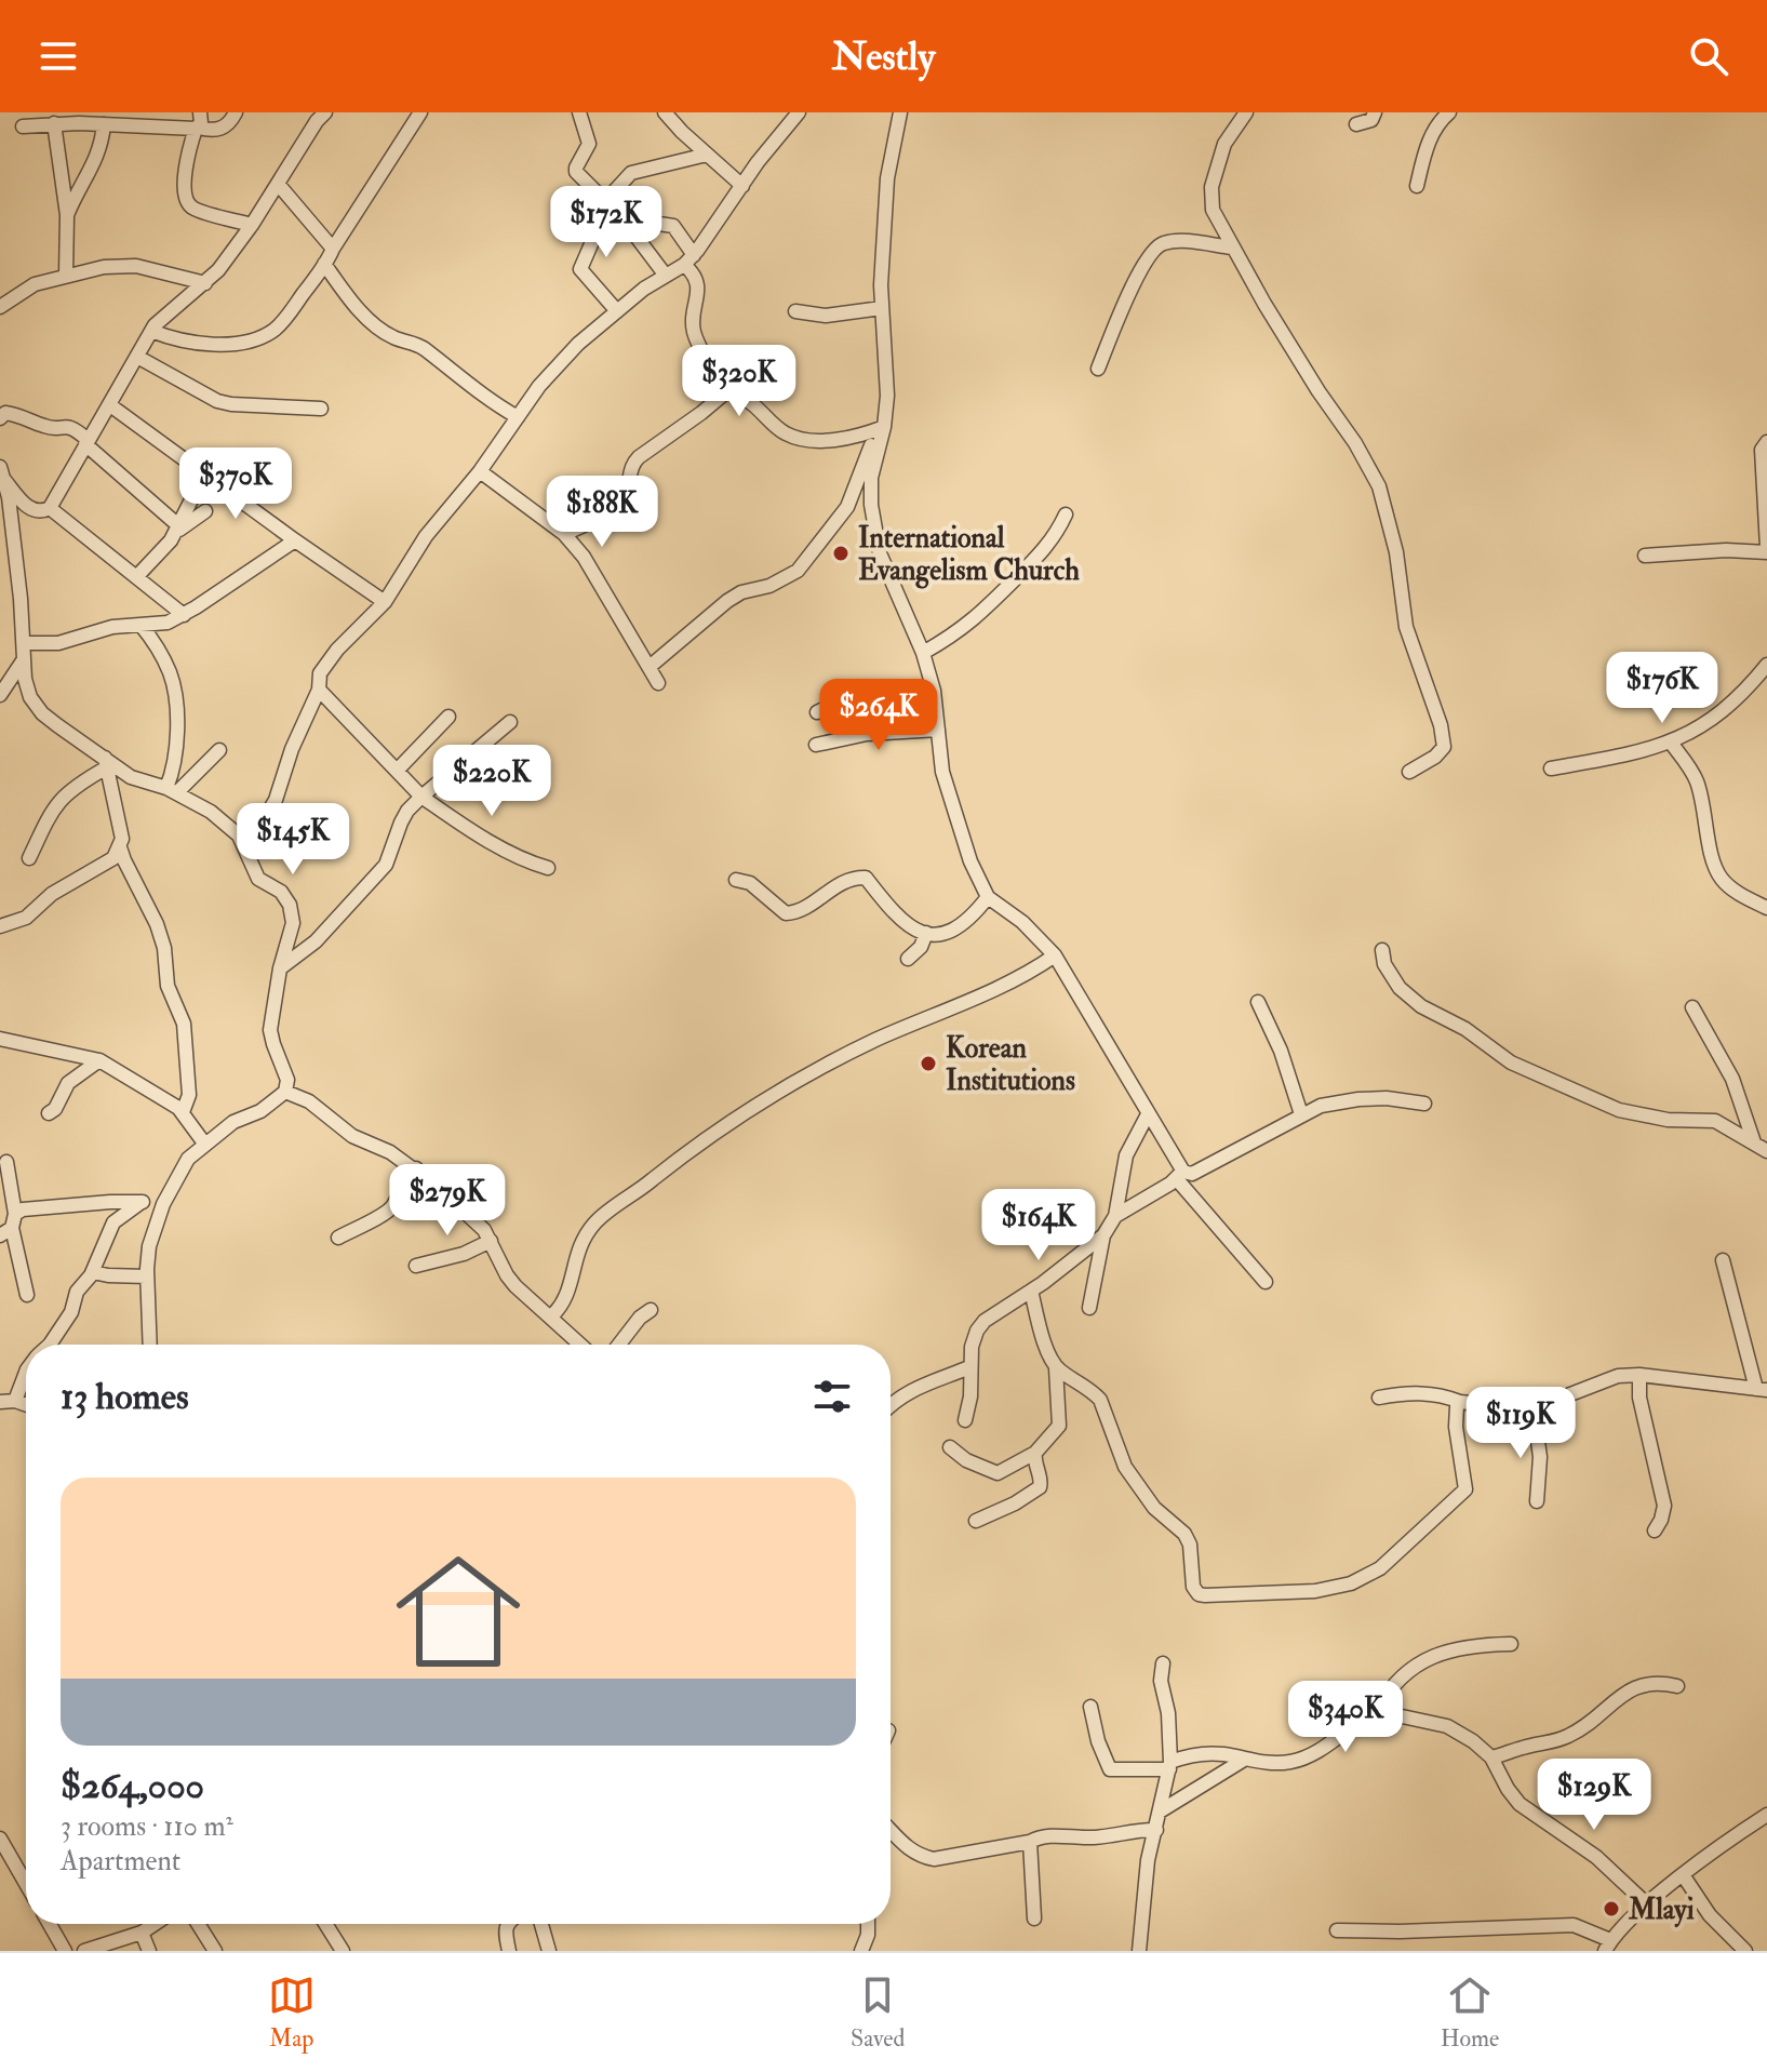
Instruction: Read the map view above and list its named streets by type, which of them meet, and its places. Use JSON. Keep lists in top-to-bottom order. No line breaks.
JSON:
{"places":["International Evangelism Church","Korean Institutions","Mlayi"],"page":{"header":"Nestly","price":["$172K","$320K","$370K","$188K","$176K","$264K","$220K","$145K","$279K","$164K","$119K","$340K","$129K"],"heading":"13 homes","list":[{"name":"$264,000","note":"3 rooms · 110 m² · Apartment"}],"tabs":["Map","Saved","Home"]}}
